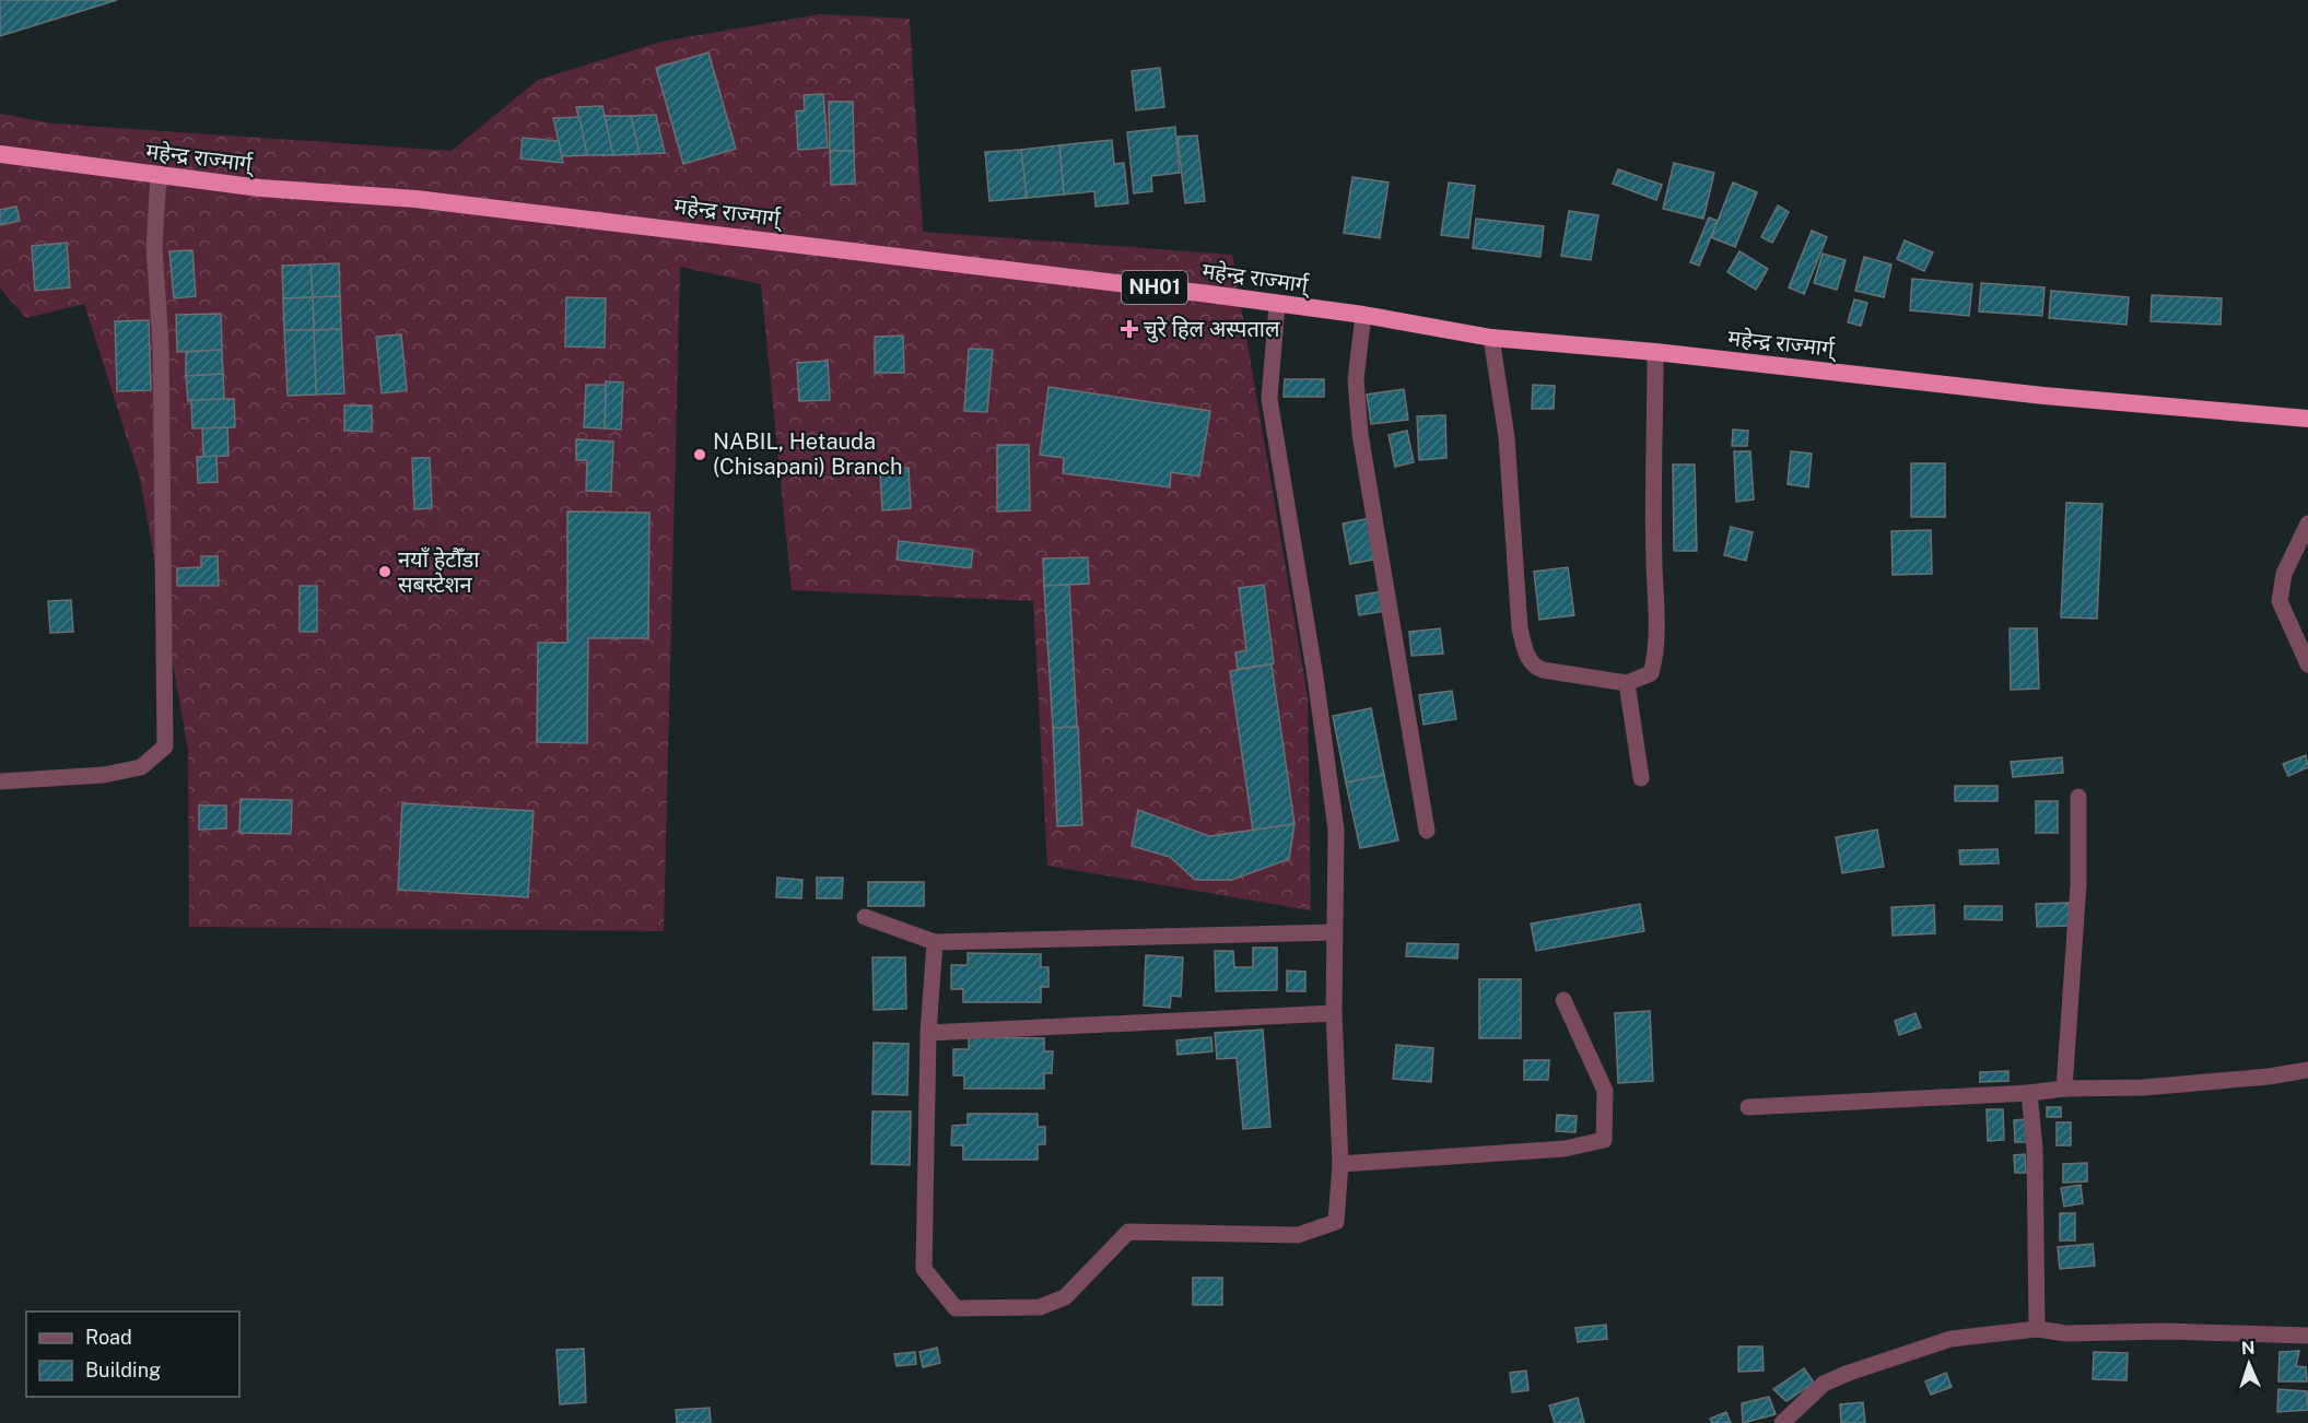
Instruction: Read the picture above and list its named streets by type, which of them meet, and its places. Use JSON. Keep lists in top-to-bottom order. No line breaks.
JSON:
{"streets":{"highway":["महेन्द्र राज्मार्ग्","NH01"]},"places":{"health":["चुरे हिल अस्पताल"],"other":["NABIL, Hetauda (Chisapani) Branch","नयाँ हेटौँडा सबस्टेशन"]},"legend":["Road","Building"],"north":"top"}
